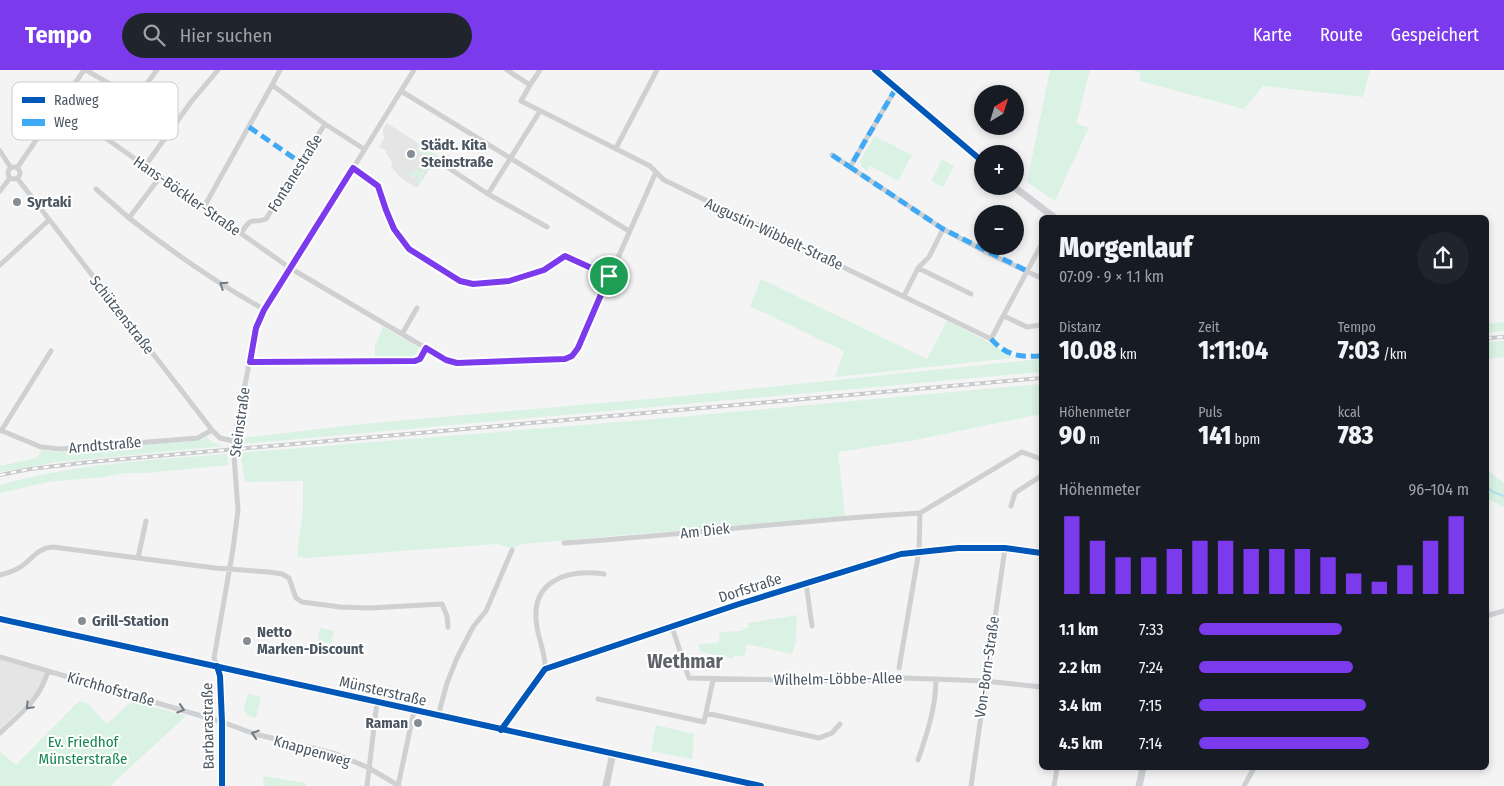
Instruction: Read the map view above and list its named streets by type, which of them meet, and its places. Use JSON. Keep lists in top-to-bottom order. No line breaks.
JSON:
{"streets":{"main road":["Münsterstraße"],"street":["Fontanestraße","Hans-Böckler-Straße","Augustin-Wibbelt-Straße","Schützenstraße","Steinstraße","Arndtstraße","Am Diek","Dorfstraße","Von-Born-Straße","Wilhelm-Löbbe-Allee","Kirchhofstraße","Barbarastraße","Knappenweg"]},"crossings":[["Fontanestraße","Hans-Böckler-Straße"],["Fontanestraße","Steinstraße"],["Hans-Böckler-Straße","Augustin-Wibbelt-Straße"],["Hans-Böckler-Straße","Steinstraße"],["Schützenstraße","Steinstraße"],["Schützenstraße","Arndtstraße"],["Steinstraße","Münsterstraße"],["Steinstraße","Barbarastraße"],["Dorfstraße","Von-Born-Straße"],["Dorfstraße","Wilhelm-Löbbe-Allee"],["Von-Born-Straße","Wilhelm-Löbbe-Allee"],["Kirchhofstraße","Barbarastraße"],["Kirchhofstraße","Knappenweg"],["Münsterstraße","Barbarastraße"],["Barbarastraße","Knappenweg"]],"one_way":["Kirchhofstraße","Knappenweg"],"districts":["Wethmar"],"parks":["Ev. Friedhof Münsterstraße"],"places":["Städt. Kita Steinstraße","Syrtaki","Grill-Station","Netto Marken-Discount","Raman"],"legend":["Radweg","Weg"],"north":"top right","page":{"header":"Tempo","search":"Hier suchen","nav":["Karte","Route","Gespeichert"],"map_buttons":["+","−"],"heading":["Morgenlauf","07:09 · 9 × 1.1 km"],"stats":[["Distanz","10.08 km"],["Zeit","1:11:04"],["Tempo","7:03 /km"],["Höhenmeter","90 m"],["Puls","141 bpm"],["kcal","783"]],"chart":["Höhenmeter","96–104 m"],"list":[{"name":"1.1 km","note":"7:33"},{"name":"2.2 km","note":"7:24"},{"name":"3.4 km","note":"7:15"},{"name":"4.5 km","note":"7:14"}]}}
